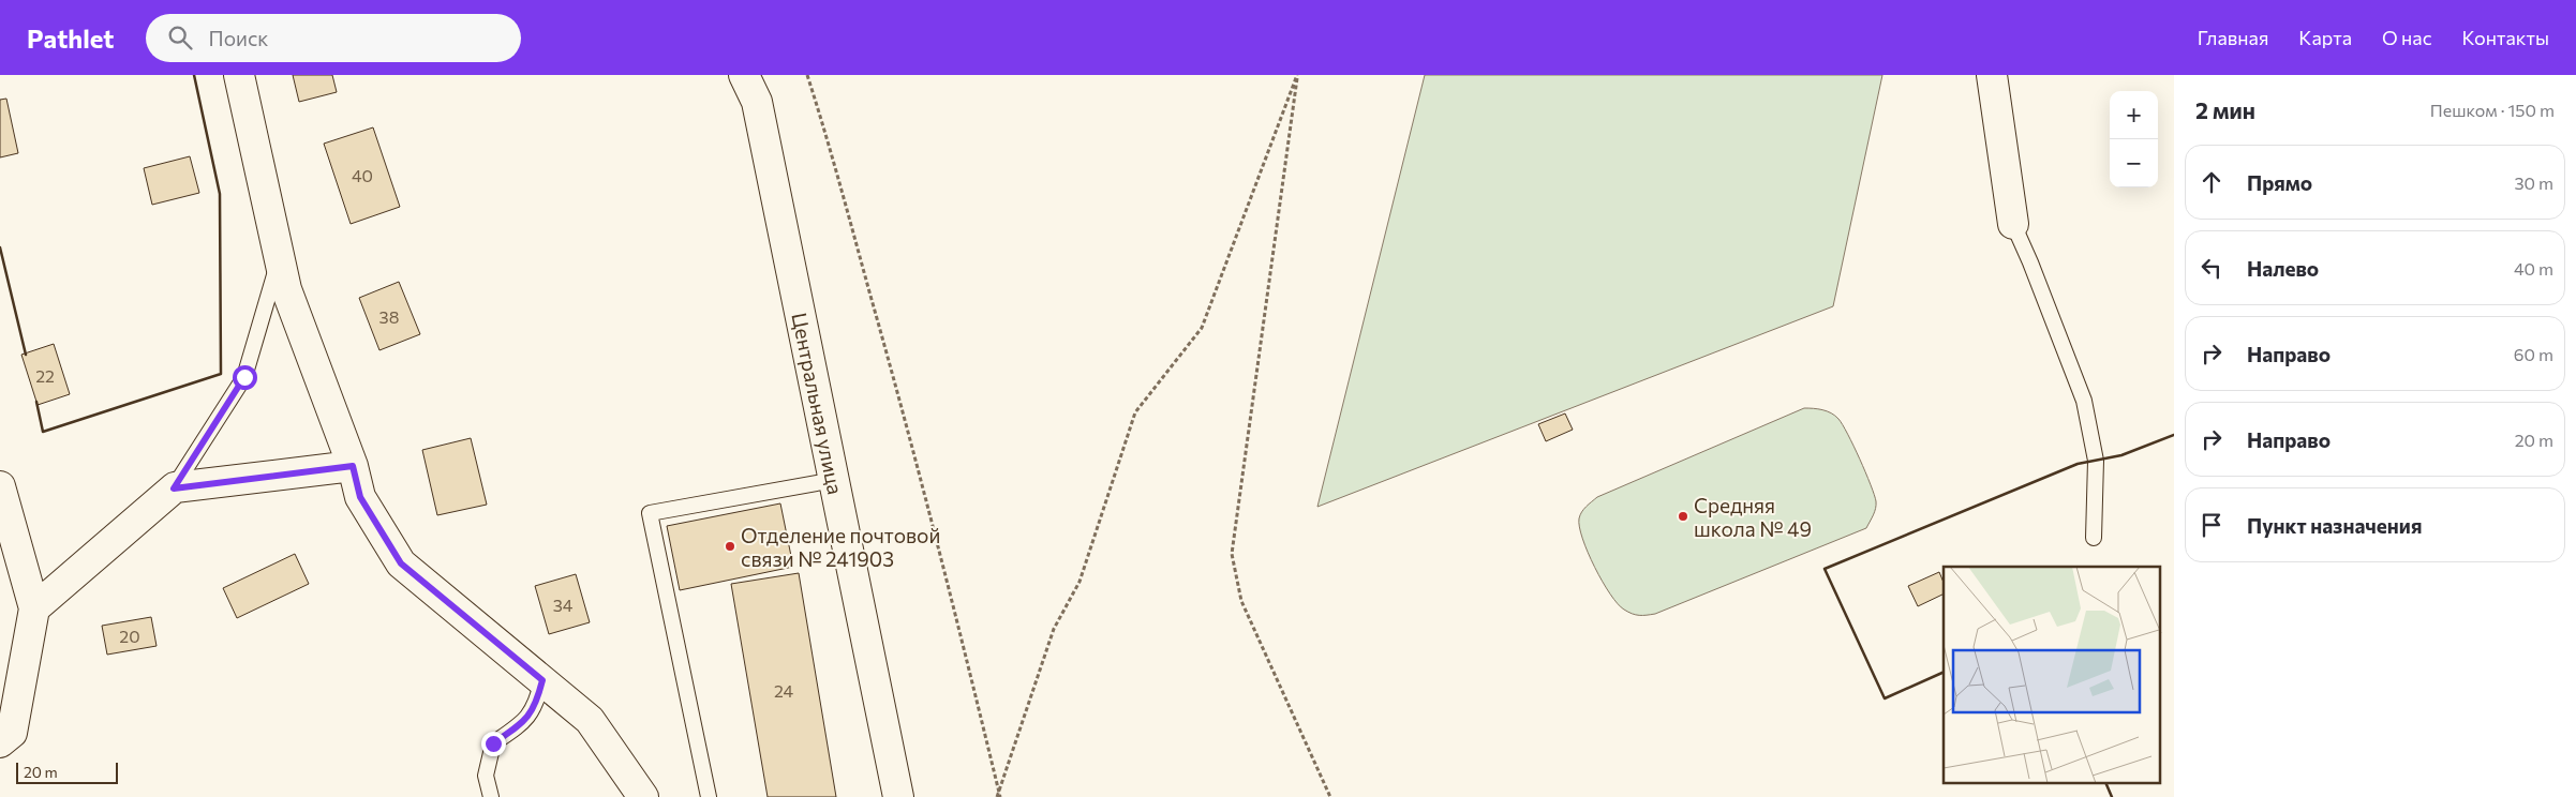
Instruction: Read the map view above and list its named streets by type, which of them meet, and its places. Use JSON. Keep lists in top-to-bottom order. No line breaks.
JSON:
{"streets":{"street":["Центральная улица"]},"places":["Средняя школа № 49","Отделение почтовой связи № 241903"],"house_numbers":["40","38","22","34","20","24"],"scale_bar":"20 m","page":{"header":"Pathlet","search":"Поиск","nav":["Главная","Карта","О нас","Контакты"],"heading":["2 мин","Пешком · 150 m"],"map_buttons":["+","−"],"list":[["Прямо","30 m"],["Налево","40 m"],["Направо","60 m"],["Направо","20 m"],"Пункт назначения"],"scale":"20 m"}}
